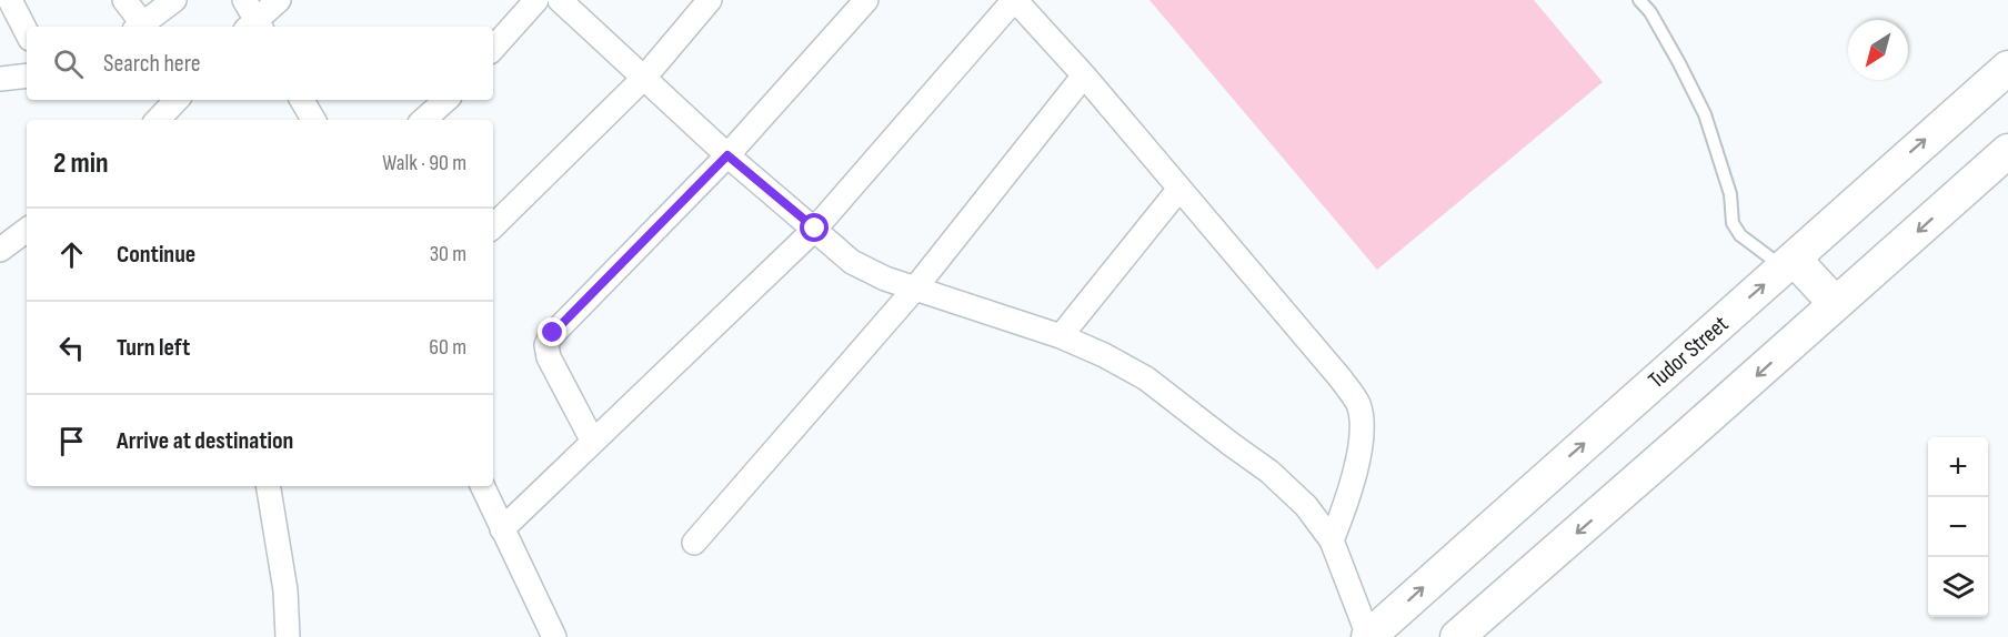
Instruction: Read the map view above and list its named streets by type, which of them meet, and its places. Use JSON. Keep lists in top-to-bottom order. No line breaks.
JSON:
{"streets":{"street":["Tudor Street"]},"north":"bottom left","page":{"search":"Search here","heading":["2 min","Walk · 90 m"],"list":[["Continue","30 m"],["Turn left","60 m"],"Arrive at destination"],"map_buttons":["+","−"]}}
